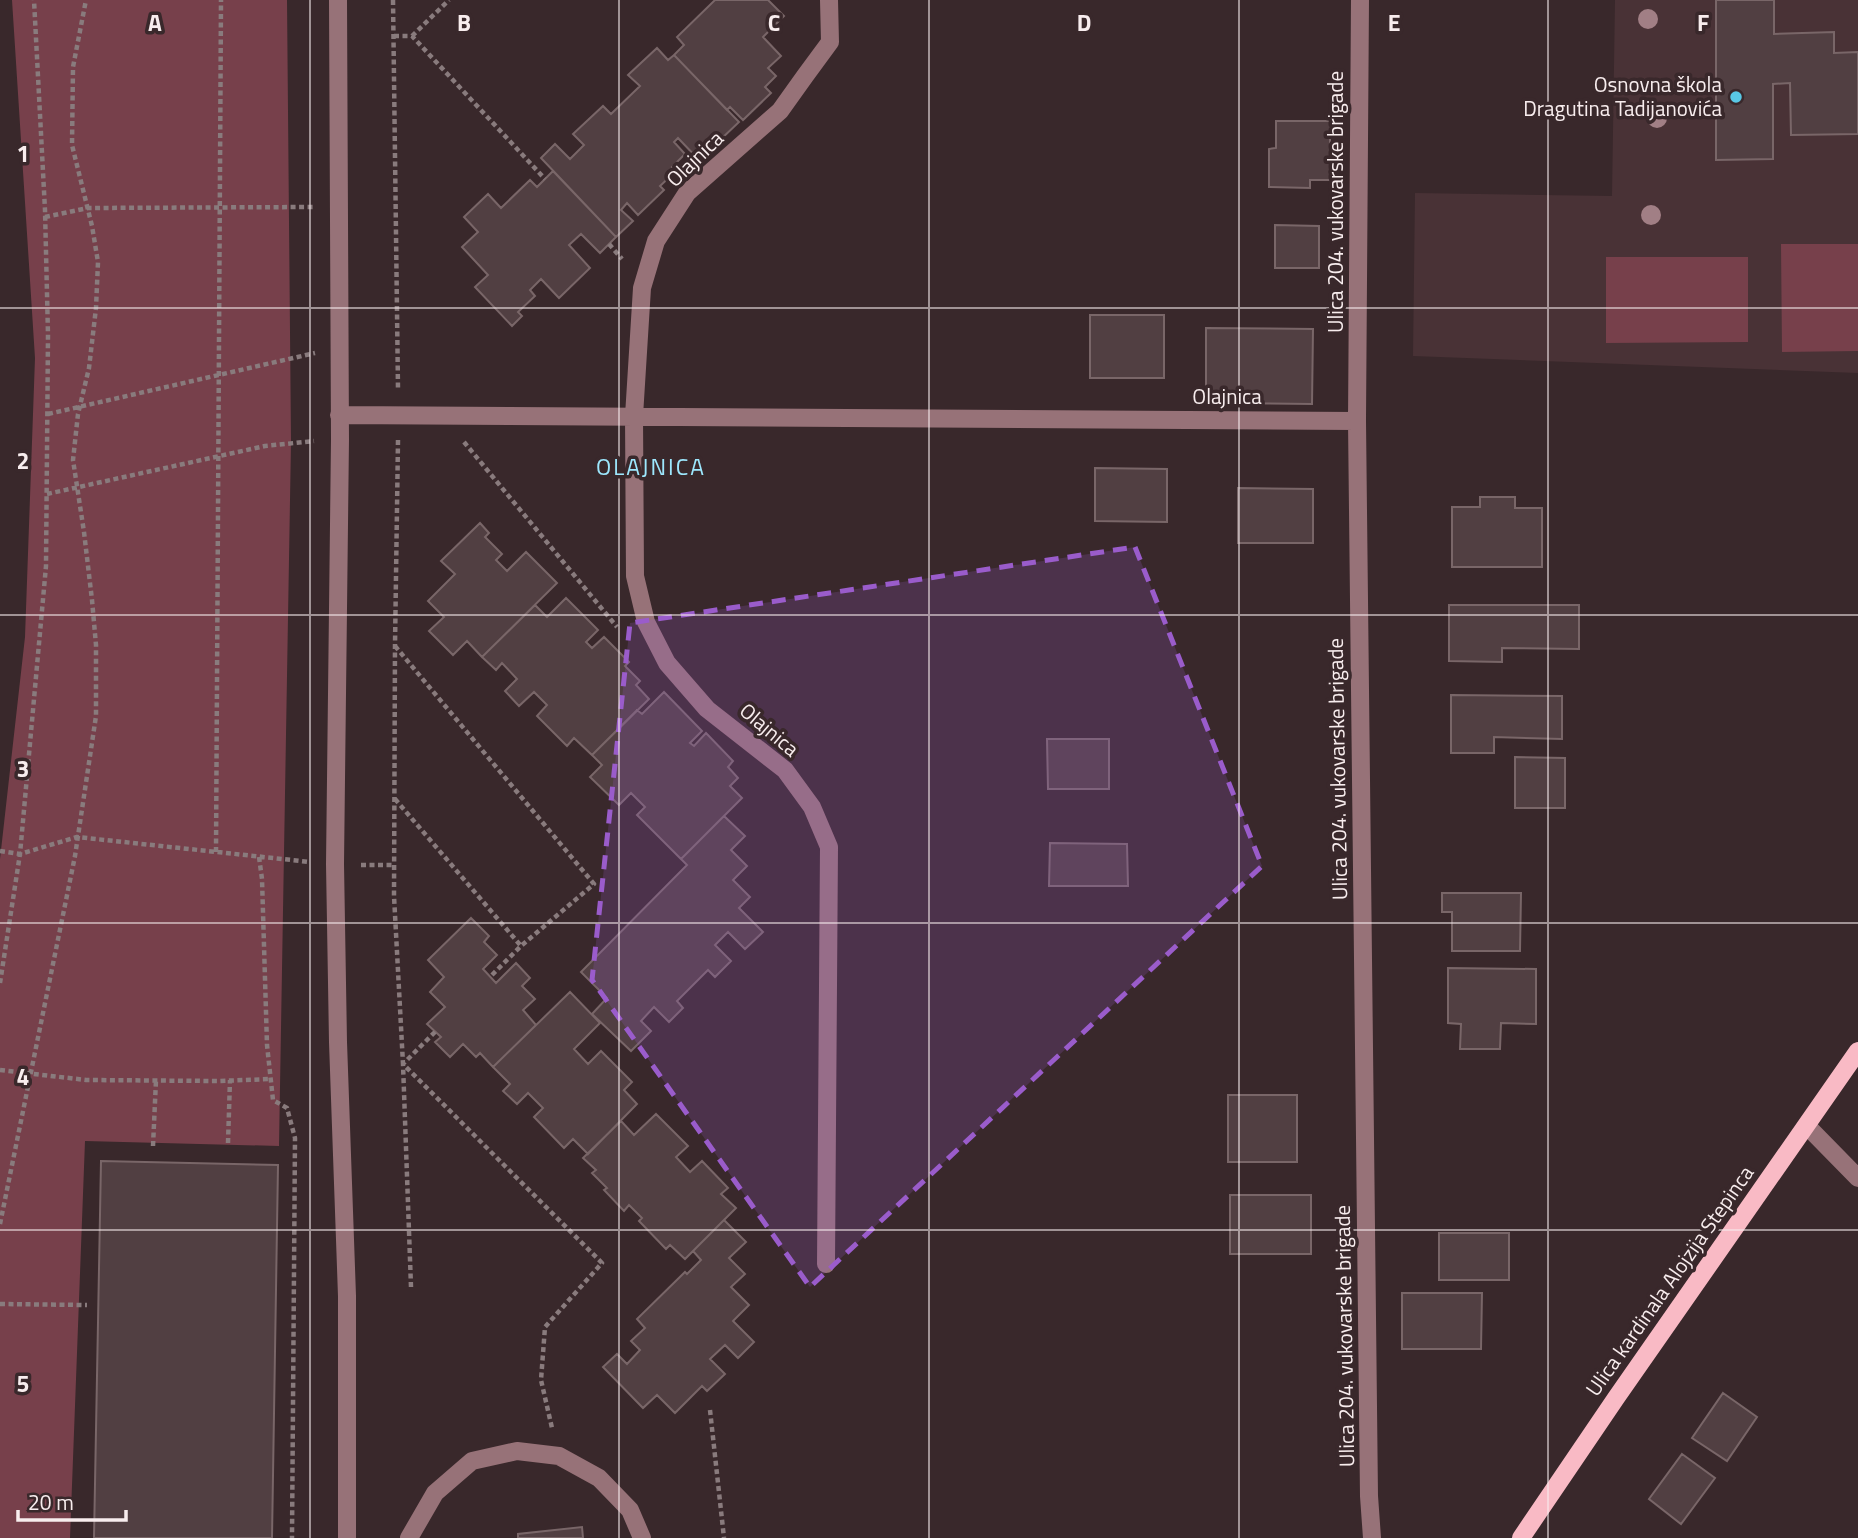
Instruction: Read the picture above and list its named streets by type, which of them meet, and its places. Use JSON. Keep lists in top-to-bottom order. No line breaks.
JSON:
{"streets":{"main road":["Ulica kardinala Alojzija Stepinca"],"street":["Olajnica","Ulica 204. vukovarske brigade"]},"crossings":[["Olajnica","Ulica 204. vukovarske brigade"]],"districts":["OLAJNICA"],"places":["Osnovna škola Dragutina Tadijanovića"],"scale_bar":"20 m","grid":{"columns":["A","B","C","D","E","F"],"rows":["1","2","3","4","5"]}}
